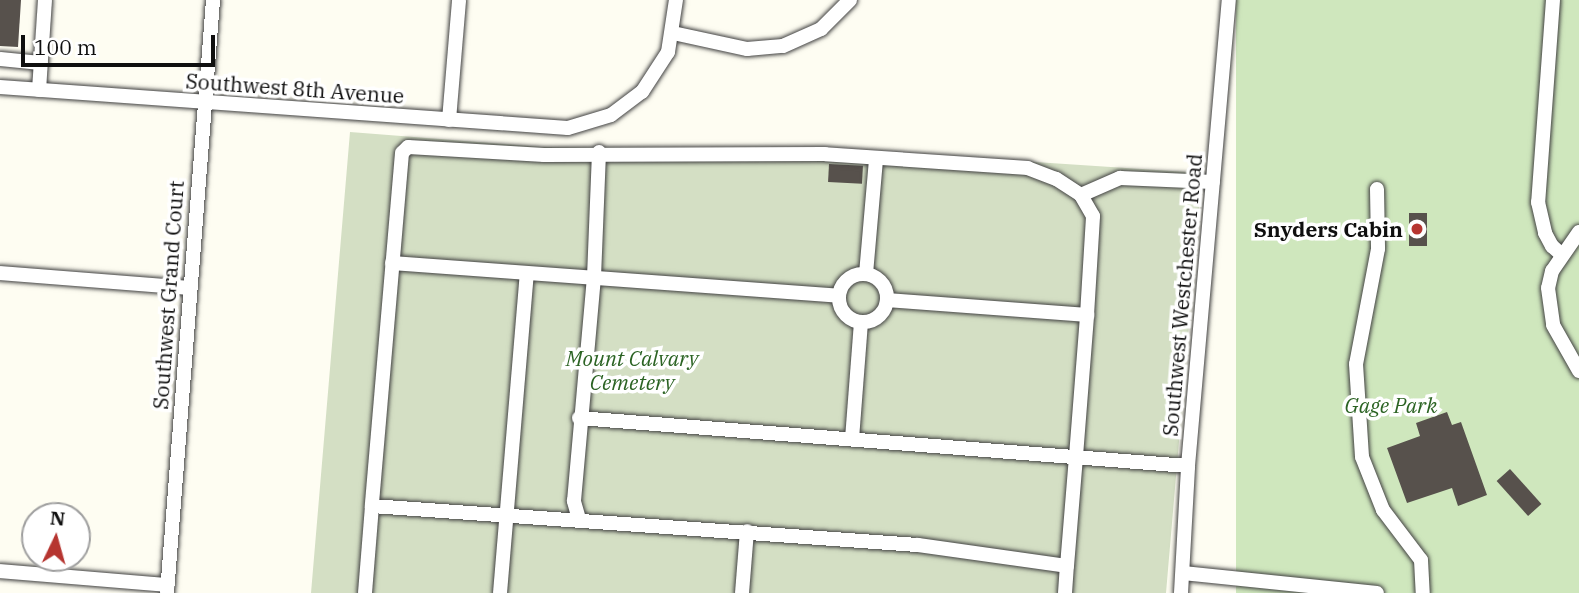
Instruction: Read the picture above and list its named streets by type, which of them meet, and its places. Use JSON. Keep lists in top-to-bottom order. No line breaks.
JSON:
{"streets":{"street":["Southwest 8th Avenue","Southwest Grand Court","Southwest Westchester Road"]},"crossings":[["Southwest 8th Avenue","Southwest Grand Court"]],"parks":["Mount Calvary Cemetery","Gage Park"],"places":["Snyders Cabin"],"scale_bar":"100 m","north":"top"}
